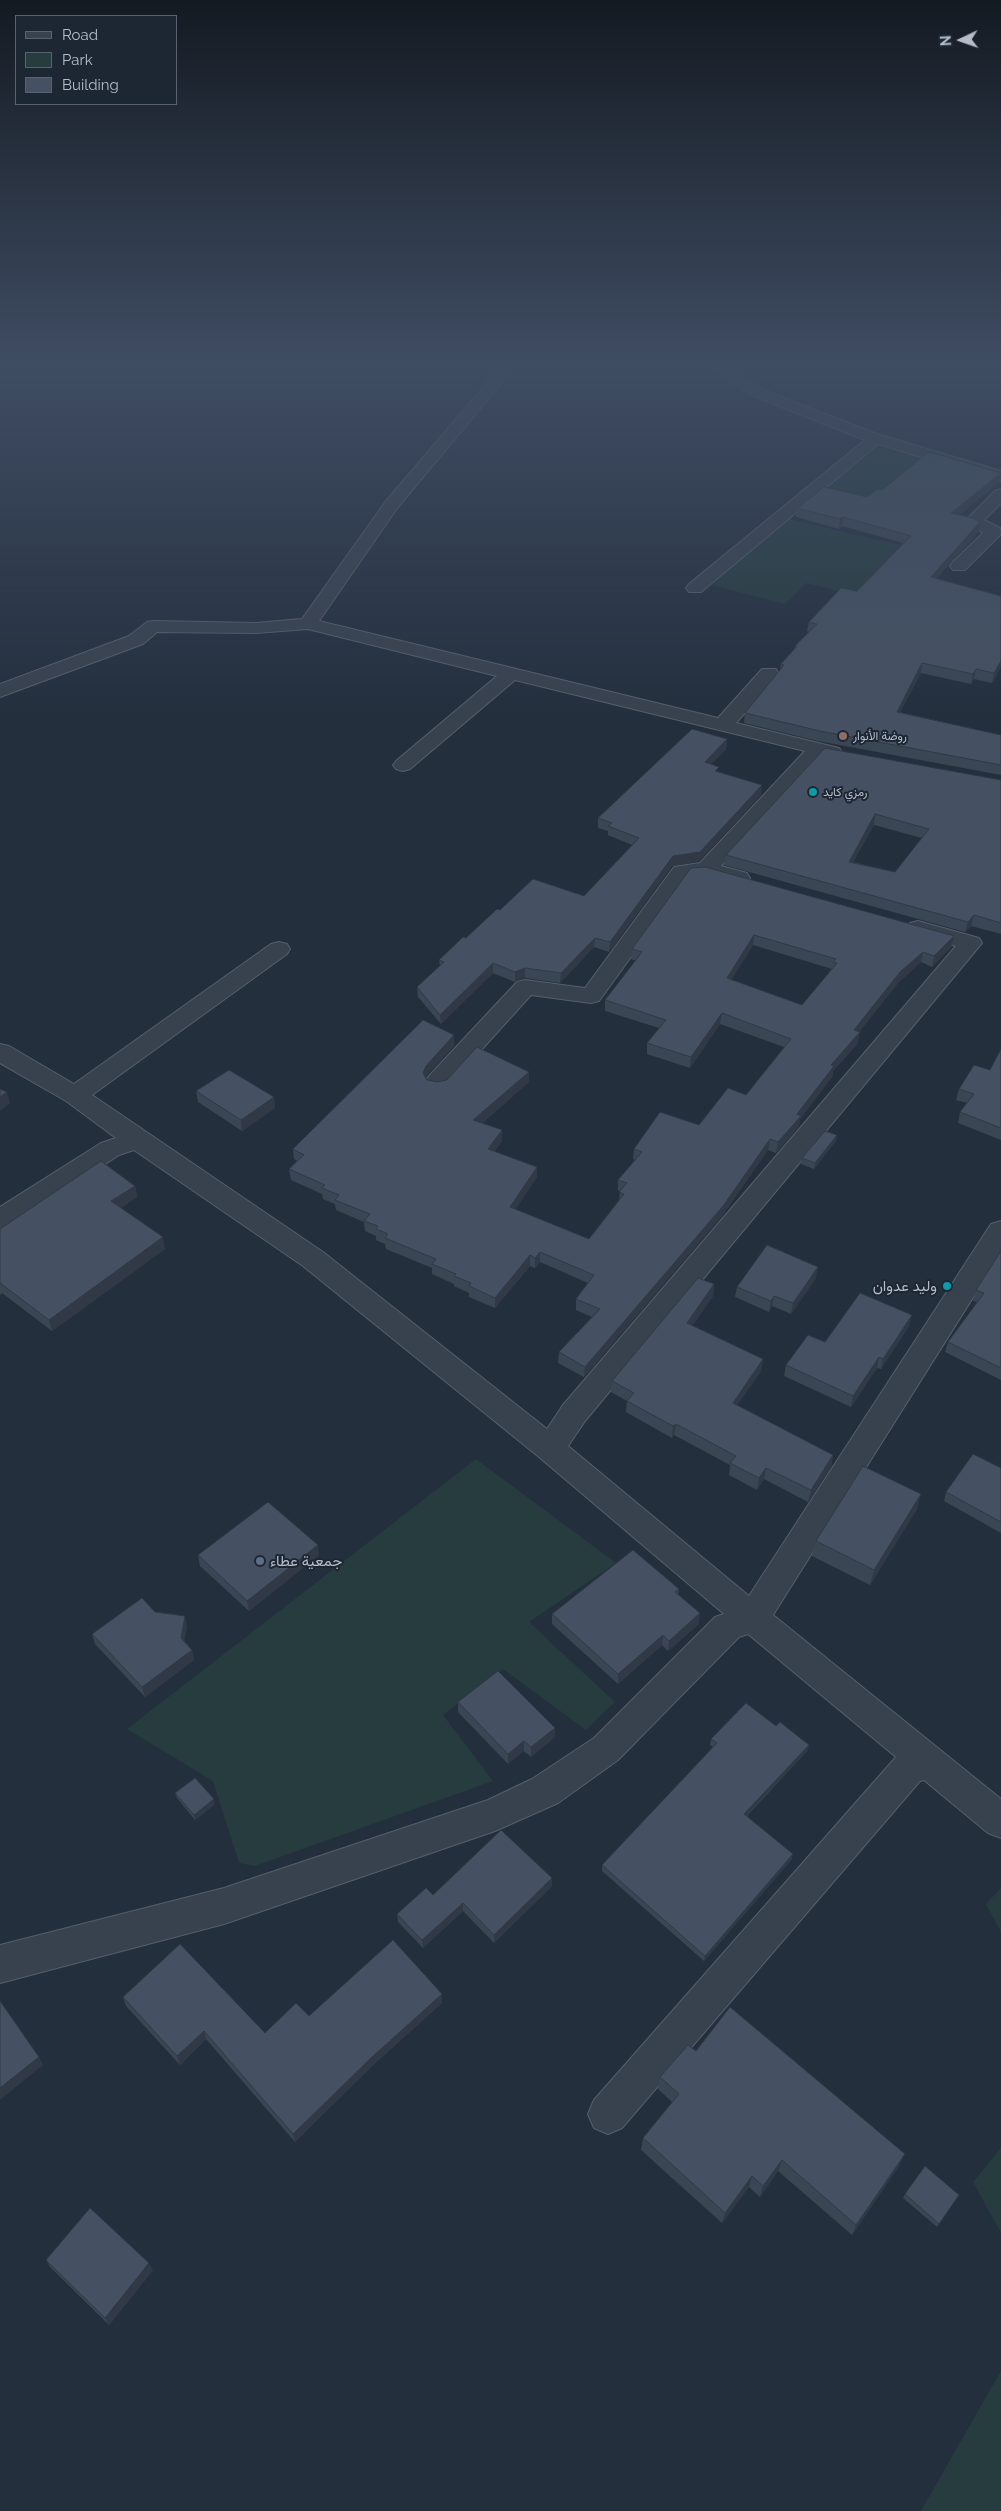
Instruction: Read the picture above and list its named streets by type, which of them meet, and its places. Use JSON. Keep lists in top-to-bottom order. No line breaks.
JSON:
{"places":["روضة الأنوار","رمزي كايد","وليد عدوان","جمعية عطاء"],"legend":["Road","Park","Building"],"north":"left"}
